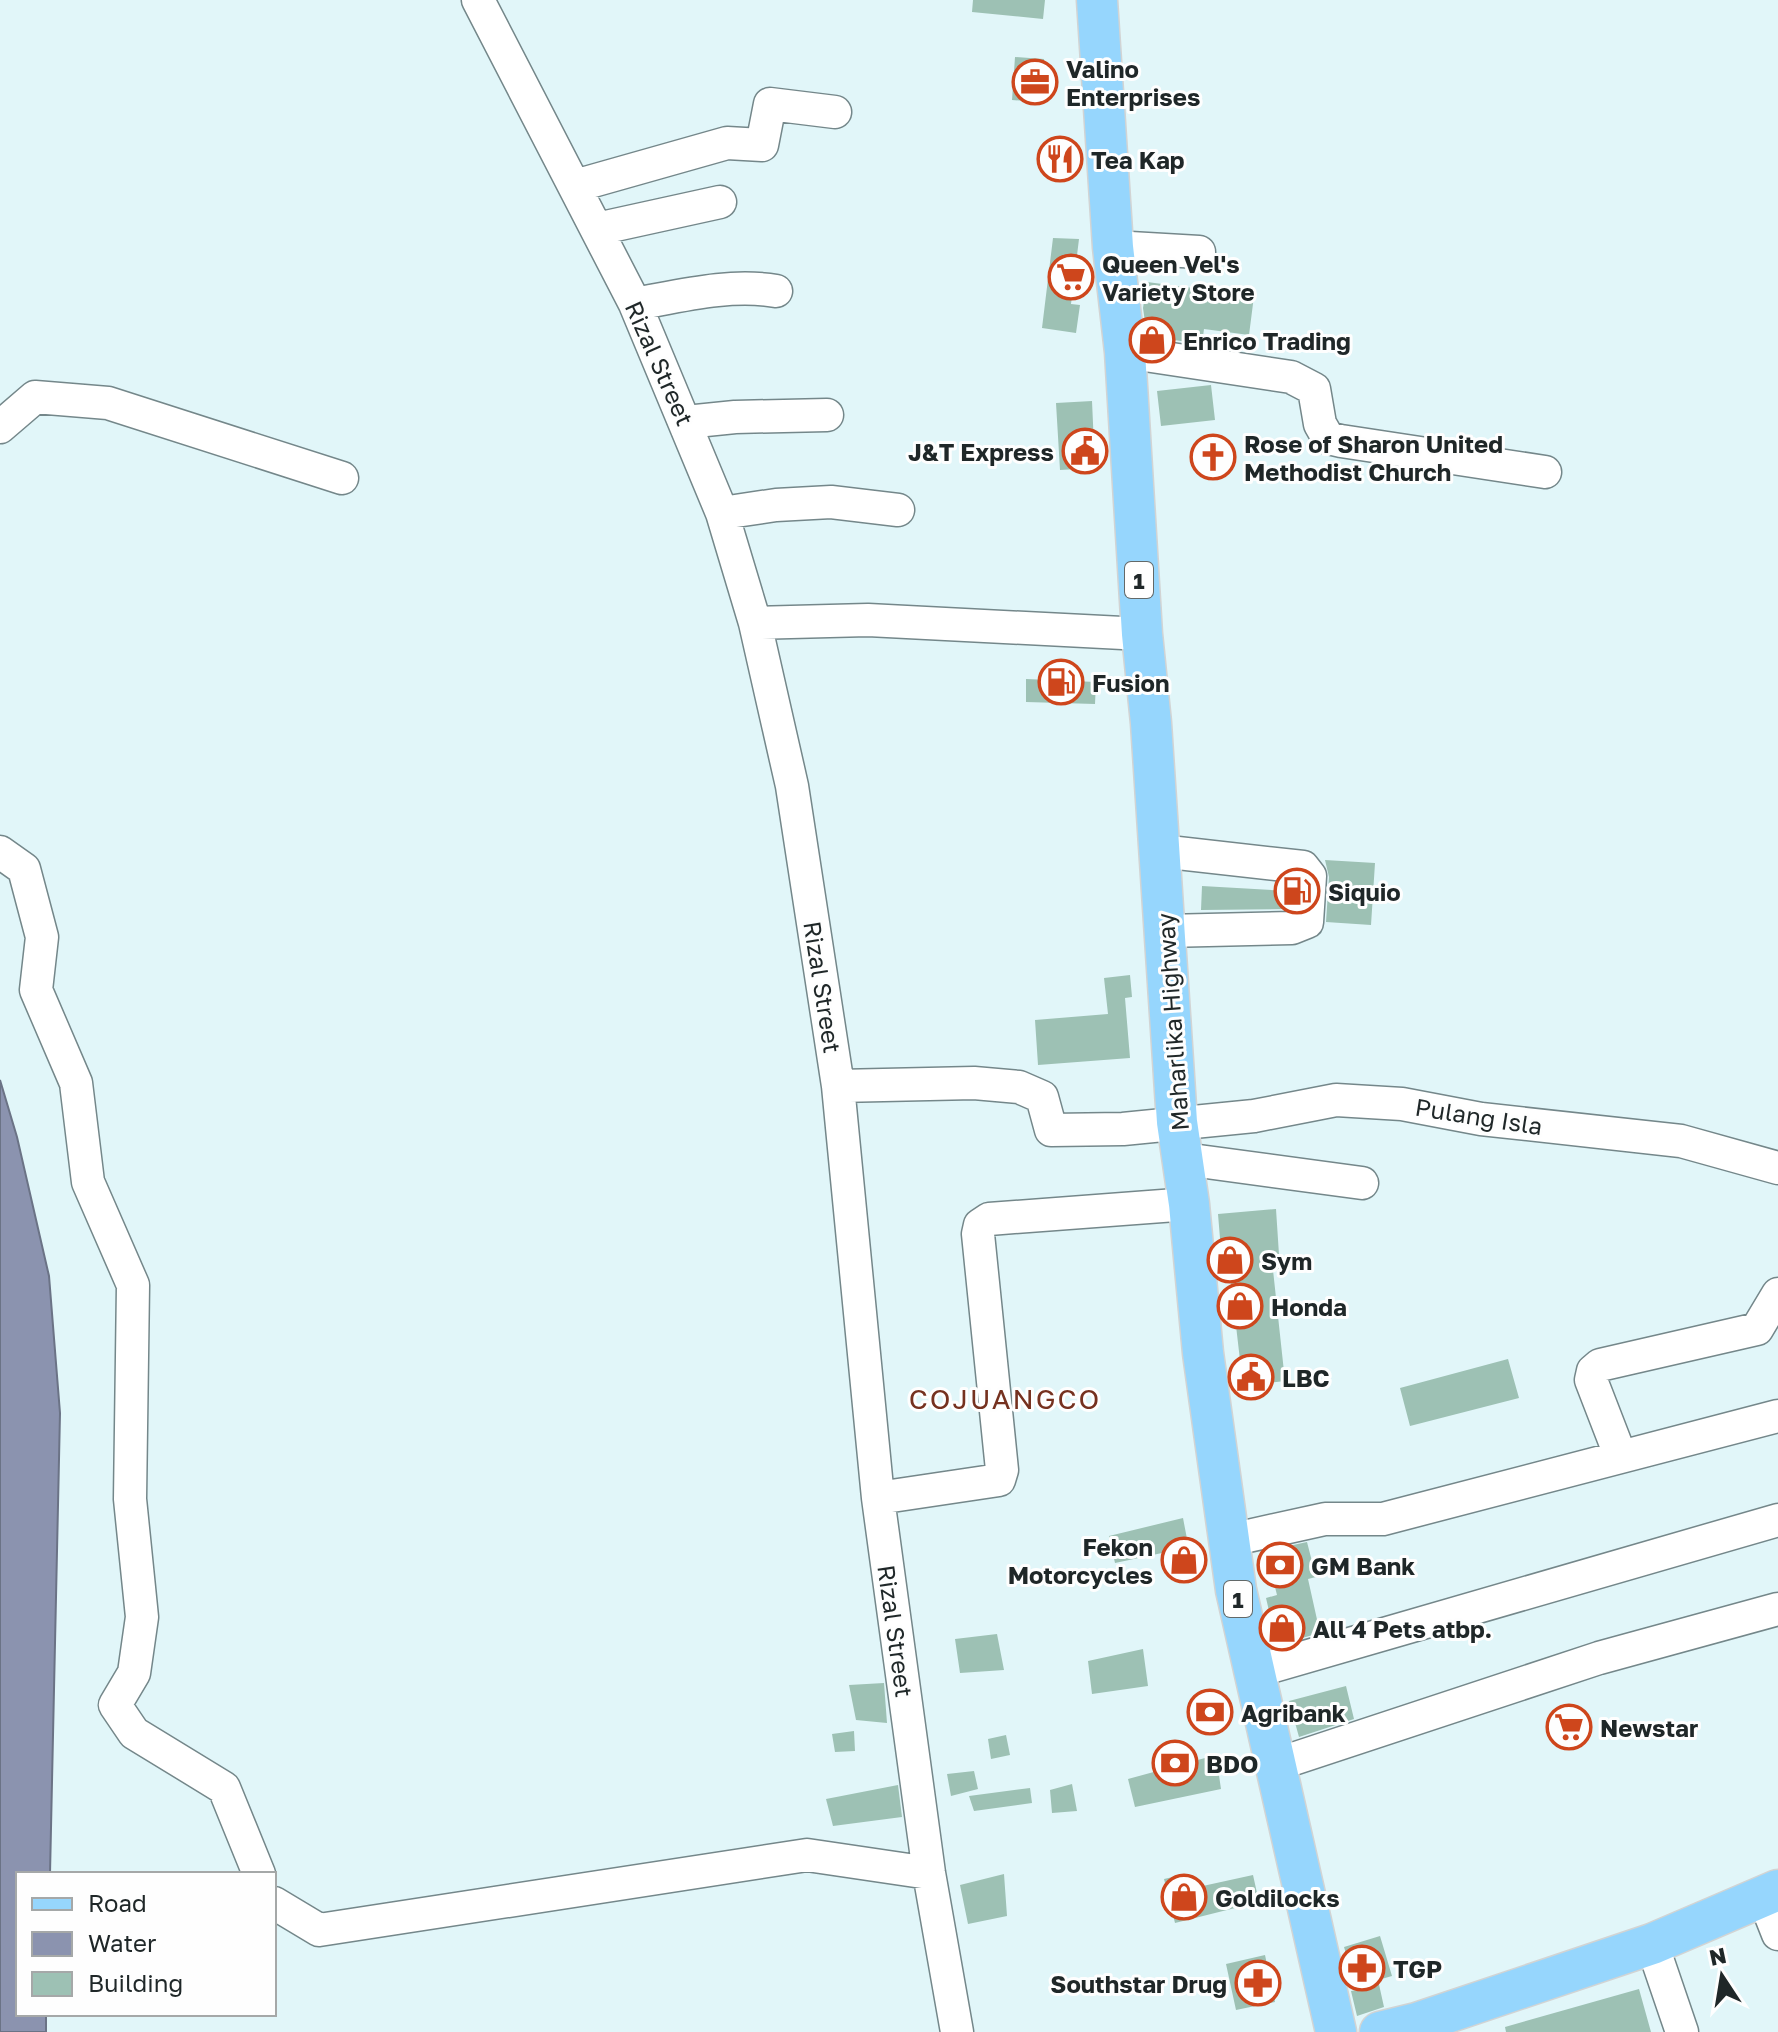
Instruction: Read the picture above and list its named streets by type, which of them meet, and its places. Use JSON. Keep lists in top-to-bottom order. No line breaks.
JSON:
{"streets":{"main road":["1","Maharlika Highway"],"street":["Rizal Street","Pulang Isla"]},"crossings":[["Maharlika Highway","Pulang Isla"]],"districts":["COJUANGCO"],"places":{"office":["Valino Enterprises"],"restaurant":["Tea Kap"],"supermarket":["Queen Vel's Variety Store","Newstar"],"shop":["Enrico Trading","Sym","Honda","Fekon Motorcycles","All 4 Pets atbp.","Goldilocks"],"public building":["J&T Express","LBC"],"church":["Rose of Sharon United Methodist Church"],"fuel station":["Fusion","Siquio"],"bank":["GM Bank","Agribank","BDO"],"pharmacy":["TGP","Southstar Drug"]},"legend":["Road","Water","Building"],"north":"top"}
